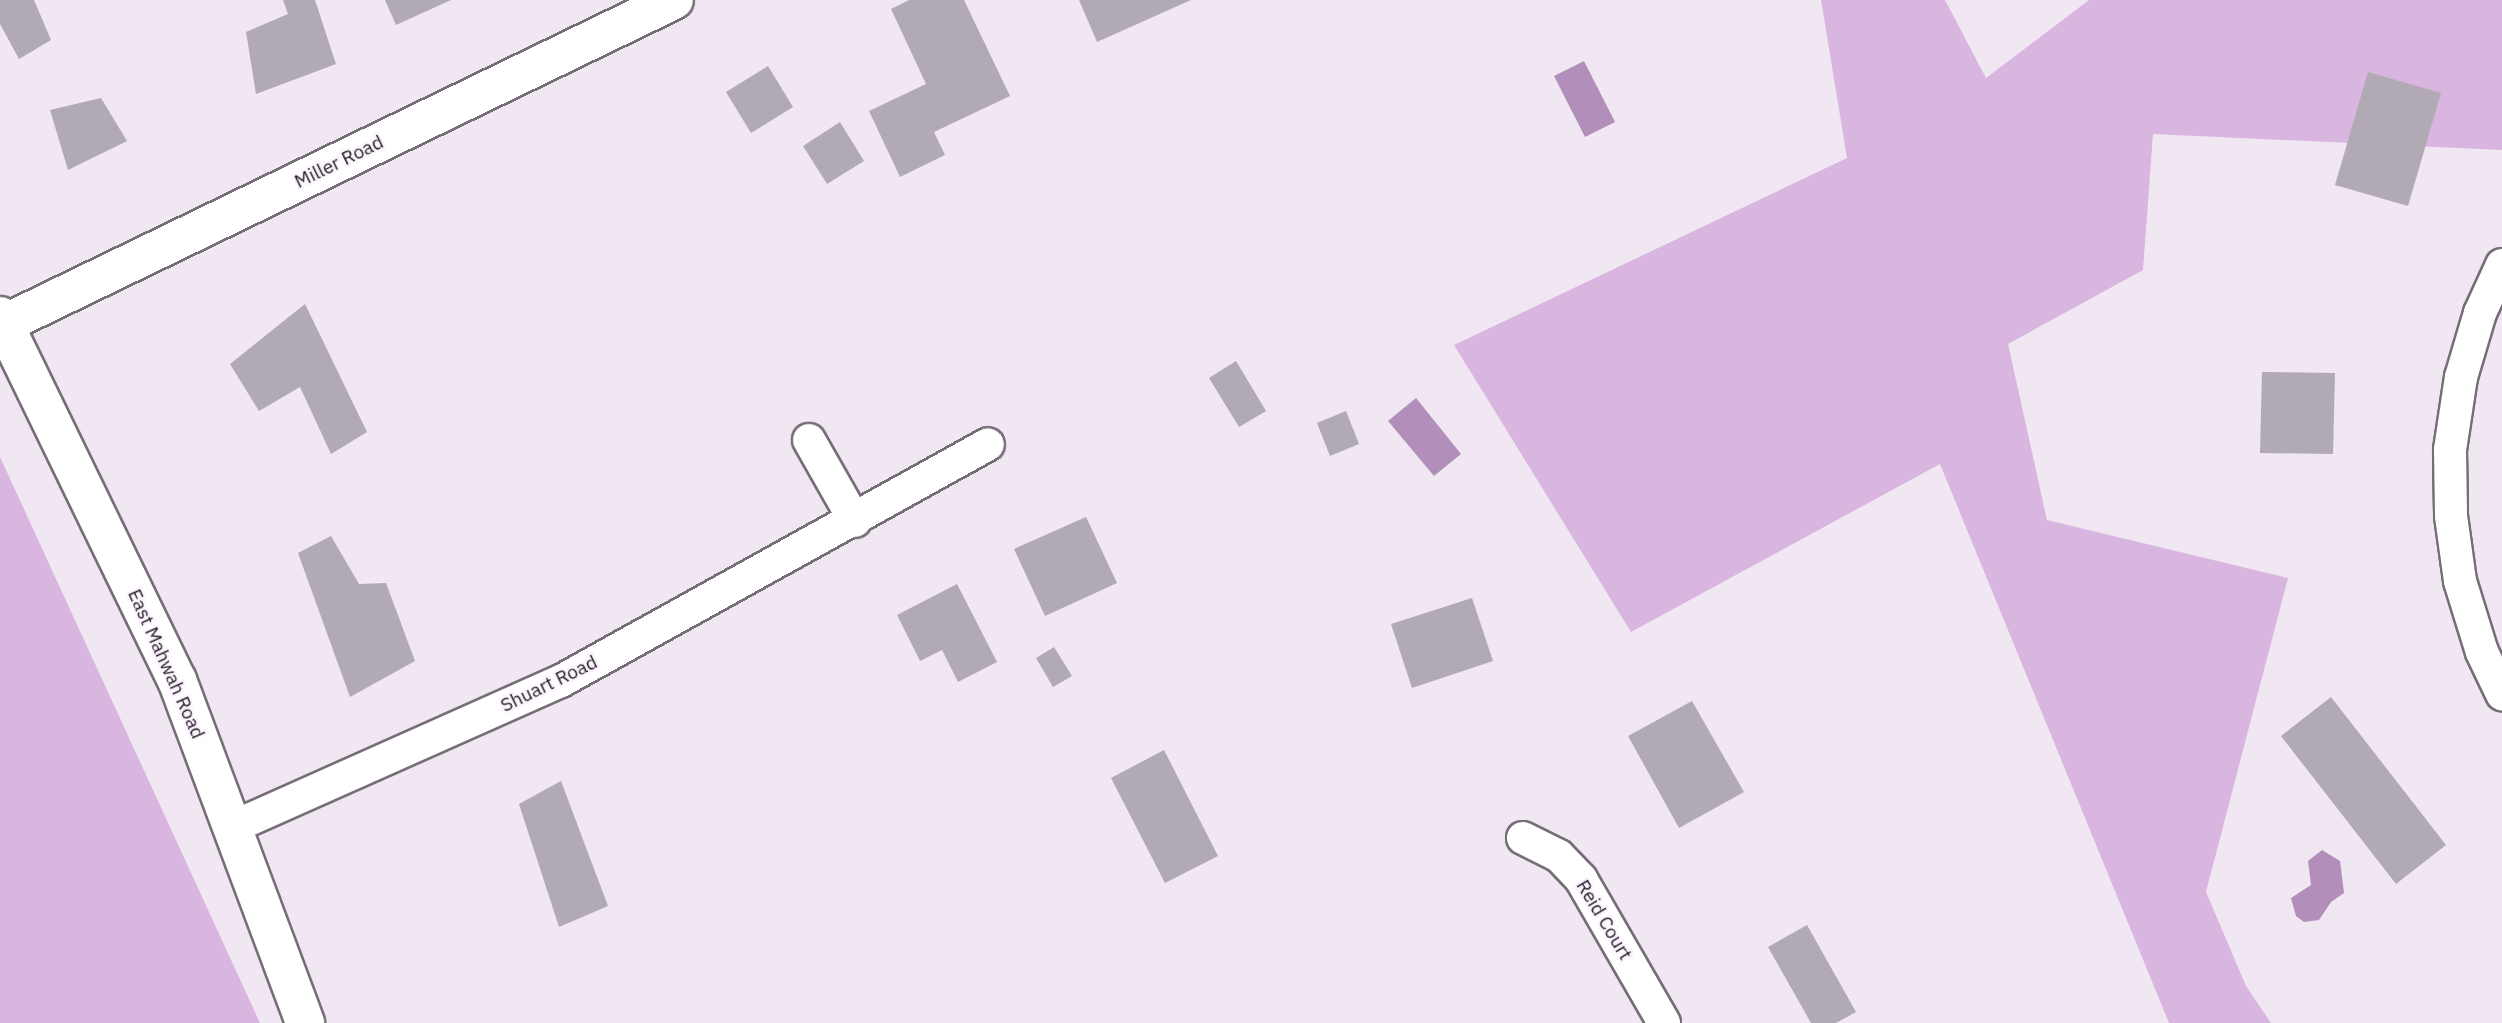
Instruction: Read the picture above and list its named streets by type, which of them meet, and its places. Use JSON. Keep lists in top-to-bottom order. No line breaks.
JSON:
{"streets":{"street":["Miller Road","East Mahwah Road","Shuart Road","Reid Court"]},"crossings":[["Miller Road","East Mahwah Road"],["East Mahwah Road","Shuart Road"]]}
